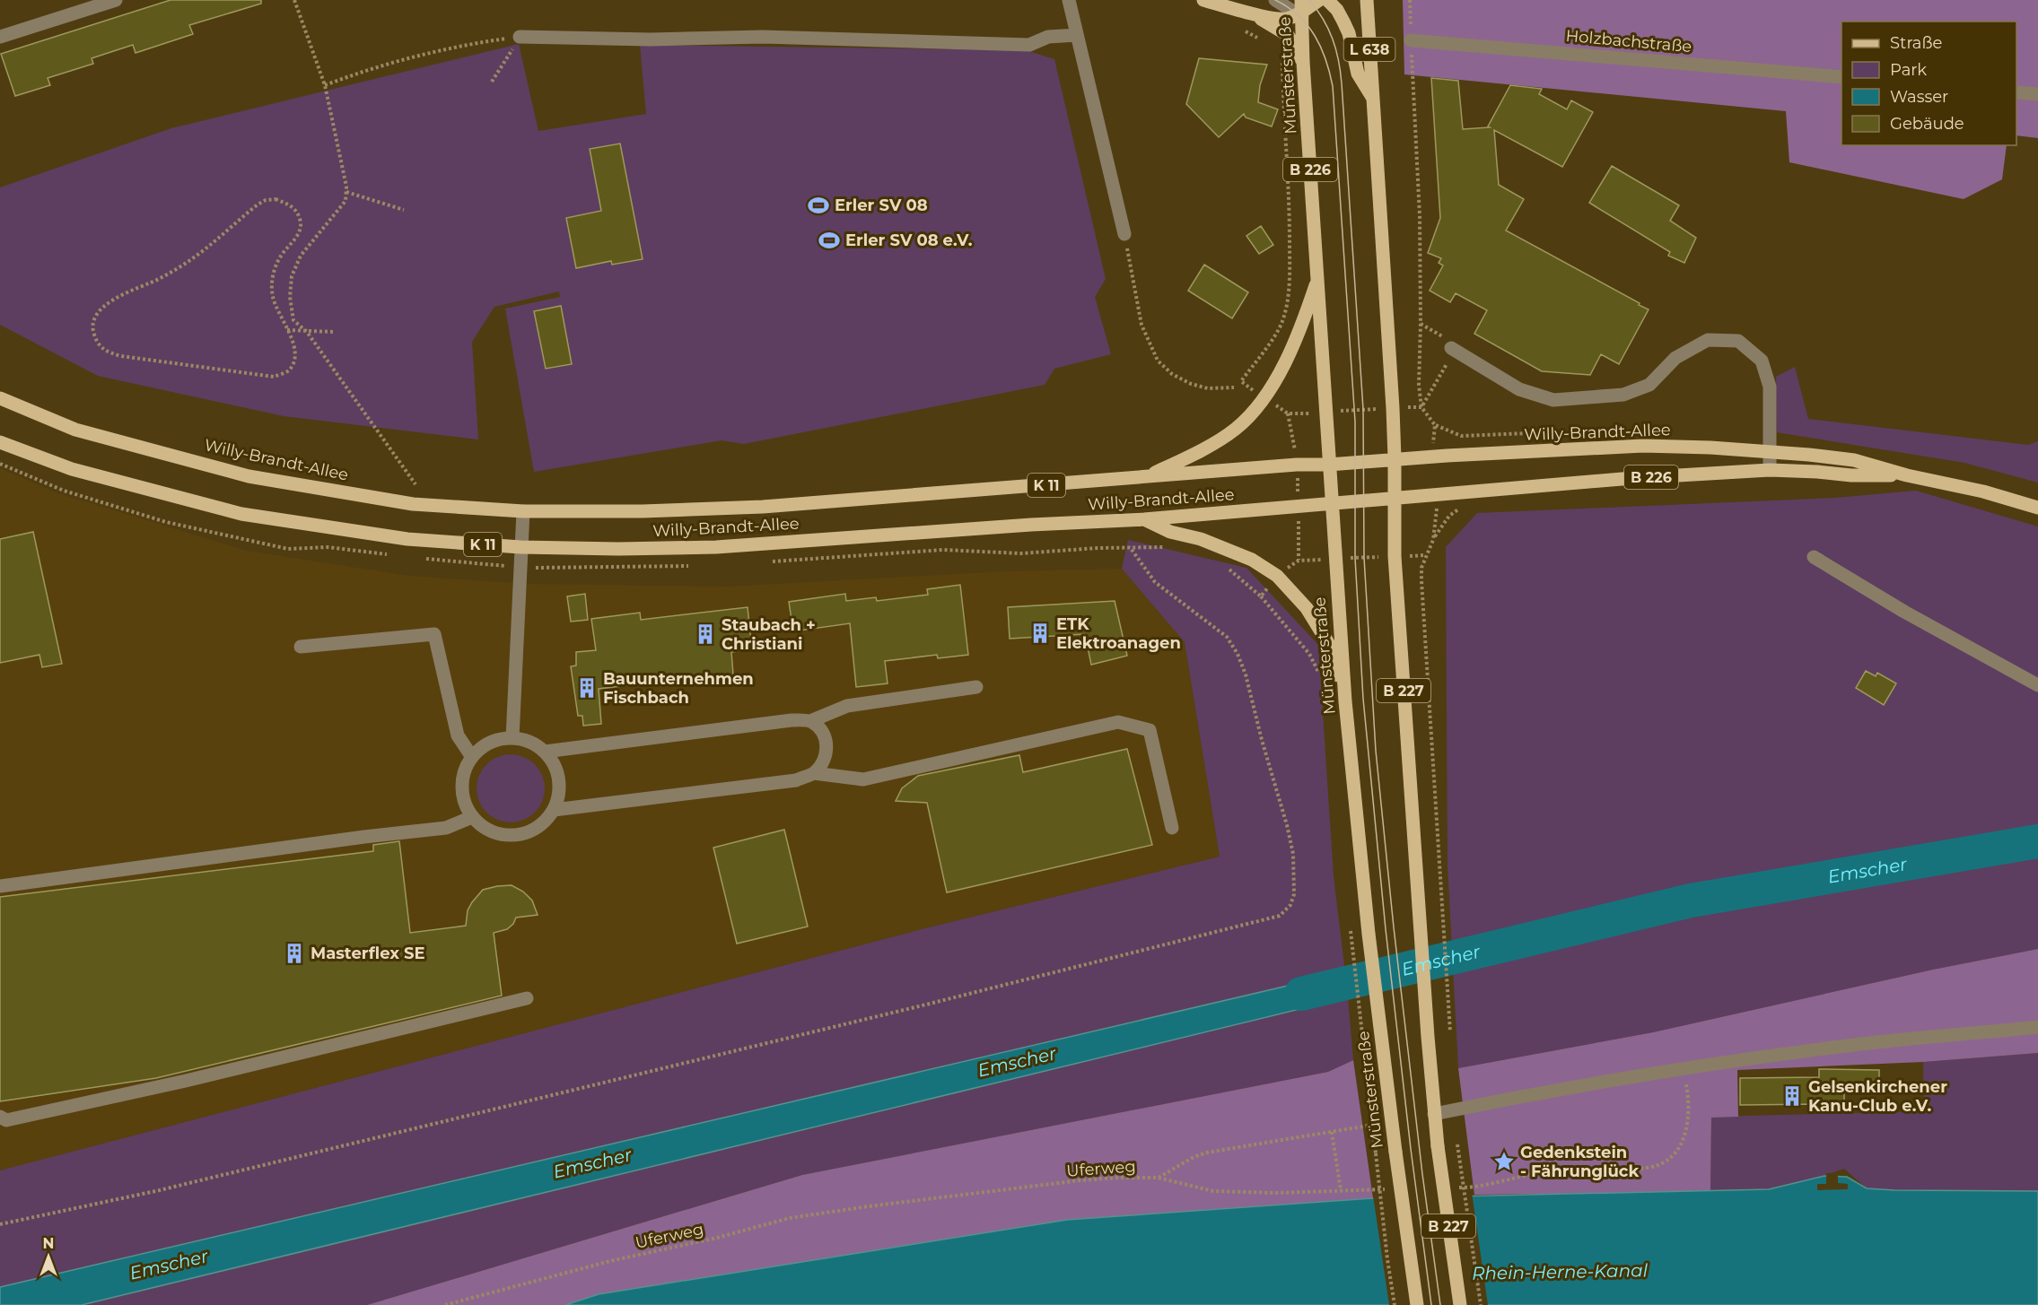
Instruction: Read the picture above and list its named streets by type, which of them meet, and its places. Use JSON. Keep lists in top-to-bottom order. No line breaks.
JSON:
{"streets":{"main road":["L 638","Münsterstraße","B 226","Willy-Brandt-Allee","K 11","B 227"],"street":["Holzbachstraße"],"path":["Uferweg"]},"crossings":[["Münsterstraße","B 226"],["Münsterstraße","Willy-Brandt-Allee"],["Willy-Brandt-Allee","B 227"]],"water":["Emscher","Rhein-Herne-Kanal"],"places":{"sports":["Erler SV 08","Erler SV 08 e.V."],"building":["ETK Elektroanagen","Staubach + Christiani","Bauunternehmen Fischbach","Masterflex SE","Gelsenkirchener Kanu-Club e.V."],"place":["Gedenkstein - Fährunglück"]},"legend":["Straße","Park","Wasser","Gebäude"],"north":"top"}
